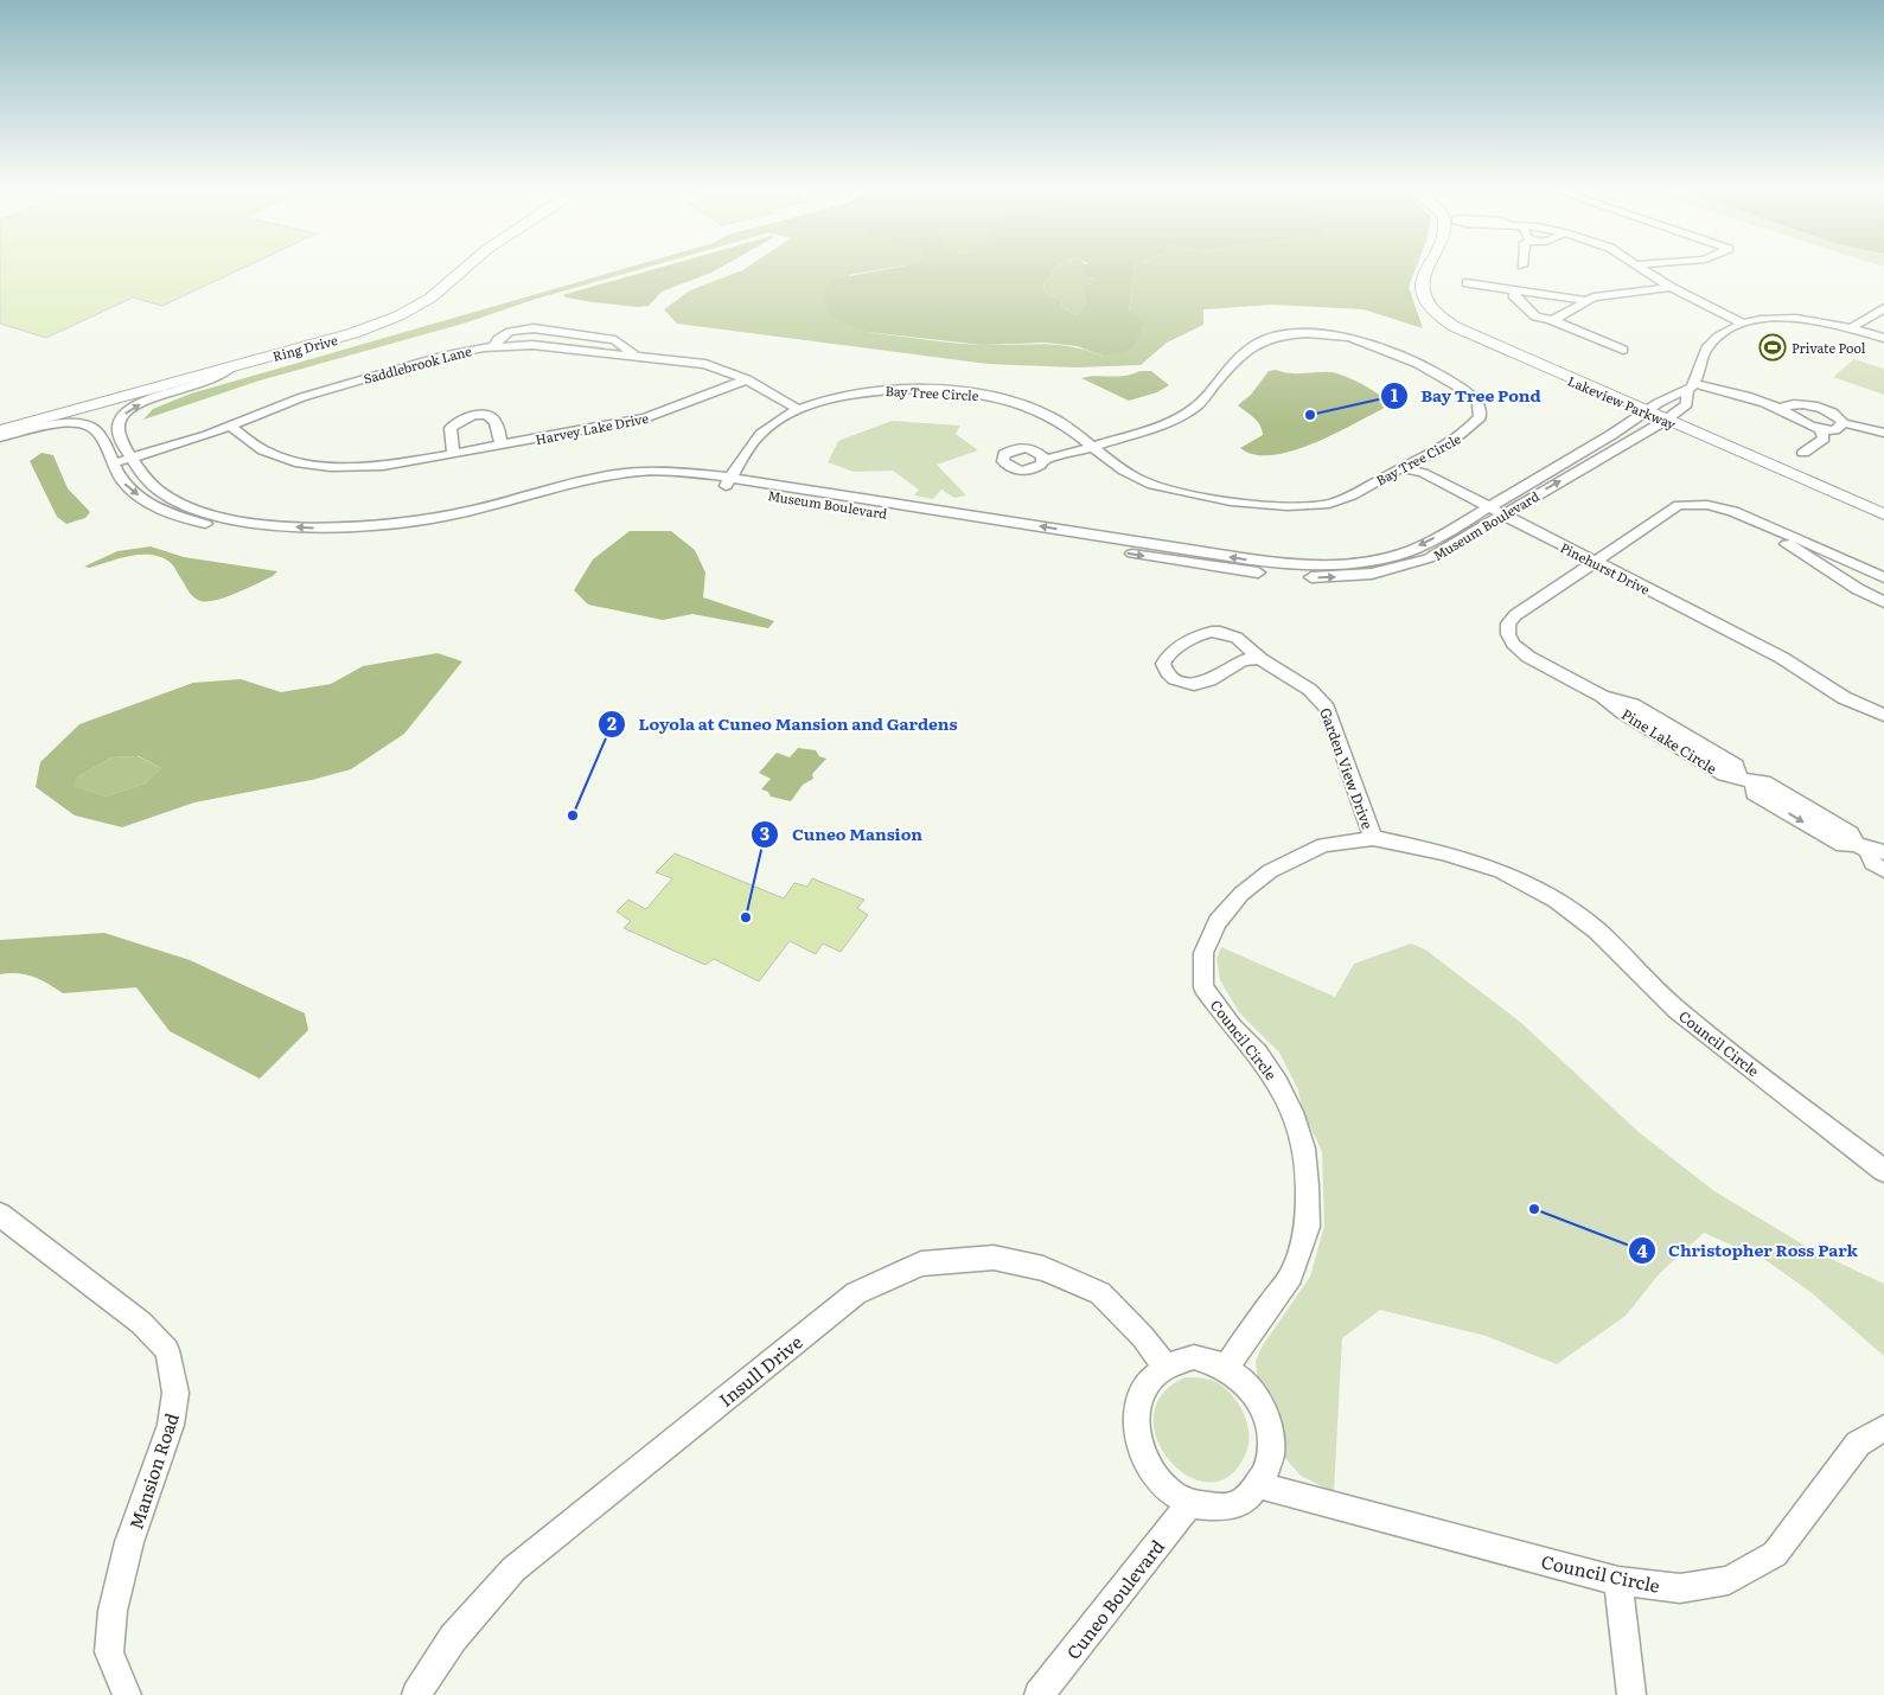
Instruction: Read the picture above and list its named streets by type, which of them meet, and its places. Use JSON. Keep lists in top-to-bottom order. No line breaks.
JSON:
{"streets":{"street":["Ring Drive","Saddlebrook Lane","Bay Tree Circle","Lakeview Parkway","Harvey Lake Drive","Museum Boulevard","Pinehurst Drive","Pine Lake Circle","Garden View Drive","Council Circle","Insull Drive","Mansion Road","Cuneo Boulevard"]},"crossings":[["Ring Drive","Museum Boulevard"],["Saddlebrook Lane","Bay Tree Circle"],["Saddlebrook Lane","Harvey Lake Drive"],["Saddlebrook Lane","Museum Boulevard"],["Bay Tree Circle","Museum Boulevard"],["Bay Tree Circle","Pinehurst Drive"],["Lakeview Parkway","Museum Boulevard"],["Museum Boulevard","Pinehurst Drive"],["Pinehurst Drive","Pine Lake Circle"],["Garden View Drive","Council Circle"],["Council Circle","Insull Drive"],["Council Circle","Cuneo Boulevard"],["Insull Drive","Cuneo Boulevard"]],"places":{"sports":["Private Pool"],"other":["Bay Tree Pond","Loyola at Cuneo Mansion and Gardens","Cuneo Mansion","Christopher Ross Park"]}}
